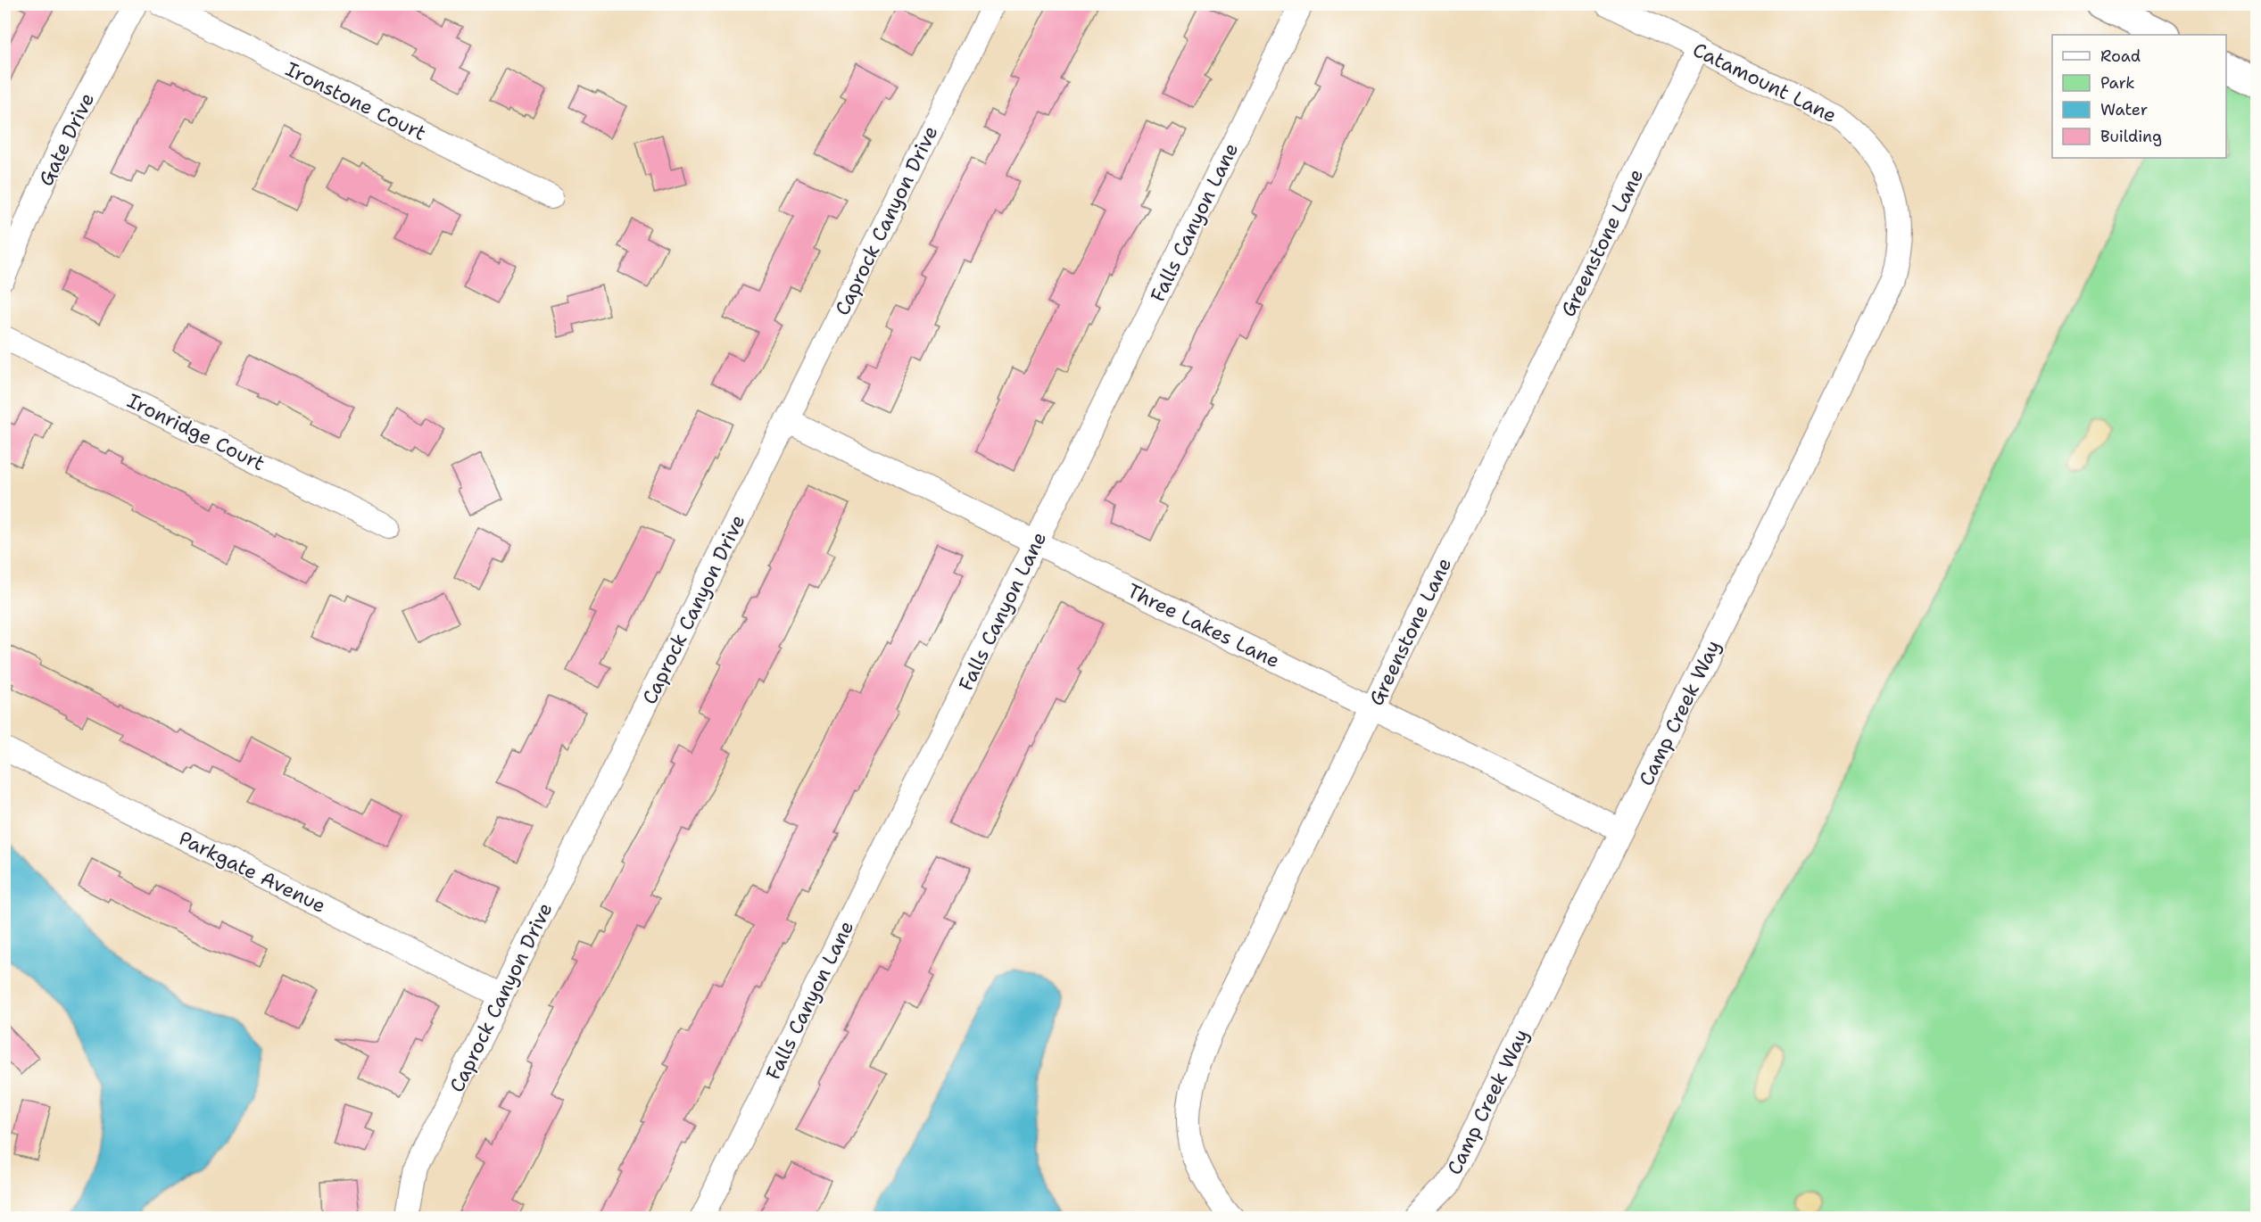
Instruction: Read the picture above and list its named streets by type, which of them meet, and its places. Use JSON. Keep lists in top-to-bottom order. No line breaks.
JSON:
{"streets":{"street":["Catamount Lane","Ironstone Court","Gate Drive","Caprock Canyon Drive","Falls Canyon Lane","Greenstone Lane","Ironridge Court","Three Lakes Lane","Camp Creek Way","Parkgate Avenue"]},"crossings":[["Catamount Lane","Greenstone Lane"],["Catamount Lane","Camp Creek Way"],["Caprock Canyon Drive","Three Lakes Lane"],["Caprock Canyon Drive","Parkgate Avenue"],["Falls Canyon Lane","Three Lakes Lane"],["Greenstone Lane","Three Lakes Lane"],["Three Lakes Lane","Camp Creek Way"]],"legend":["Road","Park","Water","Building"]}
